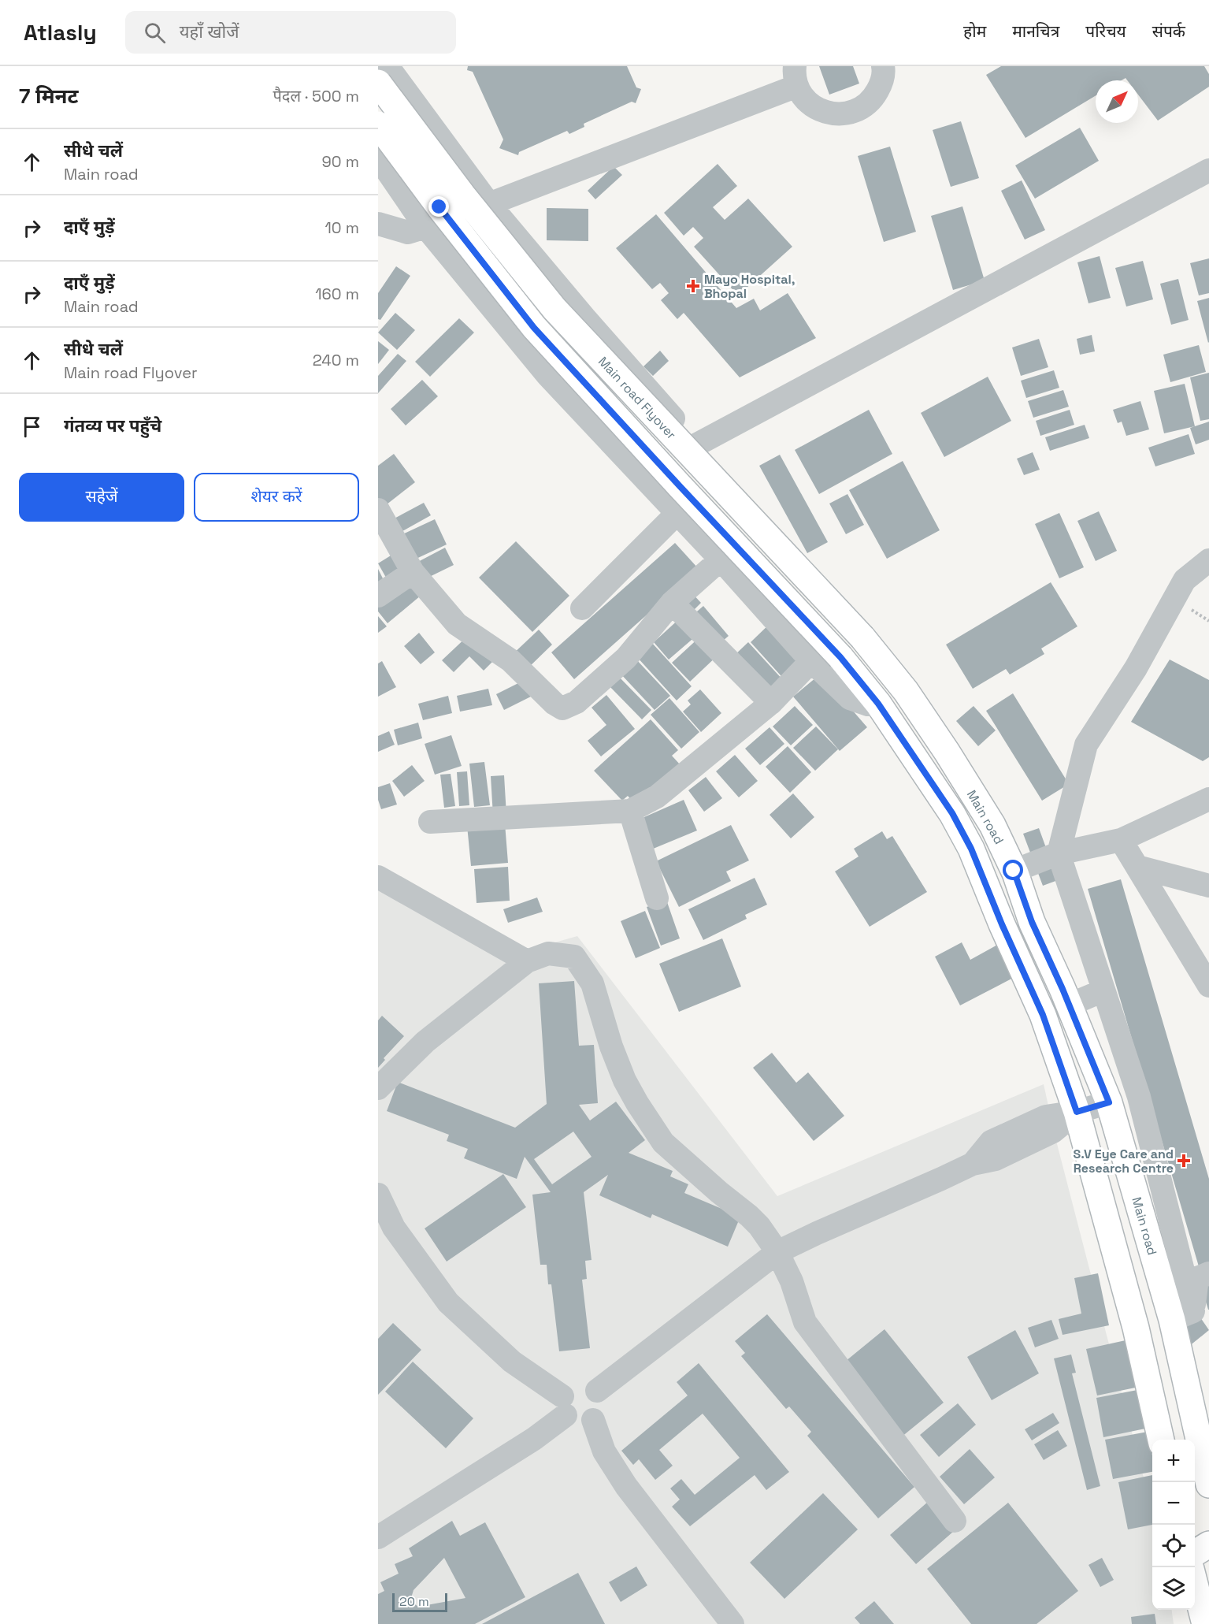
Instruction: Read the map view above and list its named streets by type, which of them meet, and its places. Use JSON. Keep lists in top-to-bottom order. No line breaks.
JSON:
{"streets":{"main road":["Main road Flyover","Main road"]},"crossings":[["Main road Flyover","Main road"]],"places":{"health":["Mayo Hospital, Bhopal","S.V Eye Care and Research Centre"]},"scale_bar":"20 m","north":"top right","page":{"header":"Atlasly","search":"यहाँ खोजें","nav":["होम","मानचित्र","परिचय","संपर्क"],"heading":["7 मिनट","पैदल · 500 m"],"list":[["सीधे चलें","Main road","90 m"],["दाएँ मुड़ें","10 m"],["दाएँ मुड़ें","Main road","160 m"],["सीधे चलें","Main road Flyover","240 m"],"गंतव्य पर पहुँचे"],"buttons":["सहेजें","शेयर करें"],"map_buttons":["+","−"],"scale":"20 m"}}
